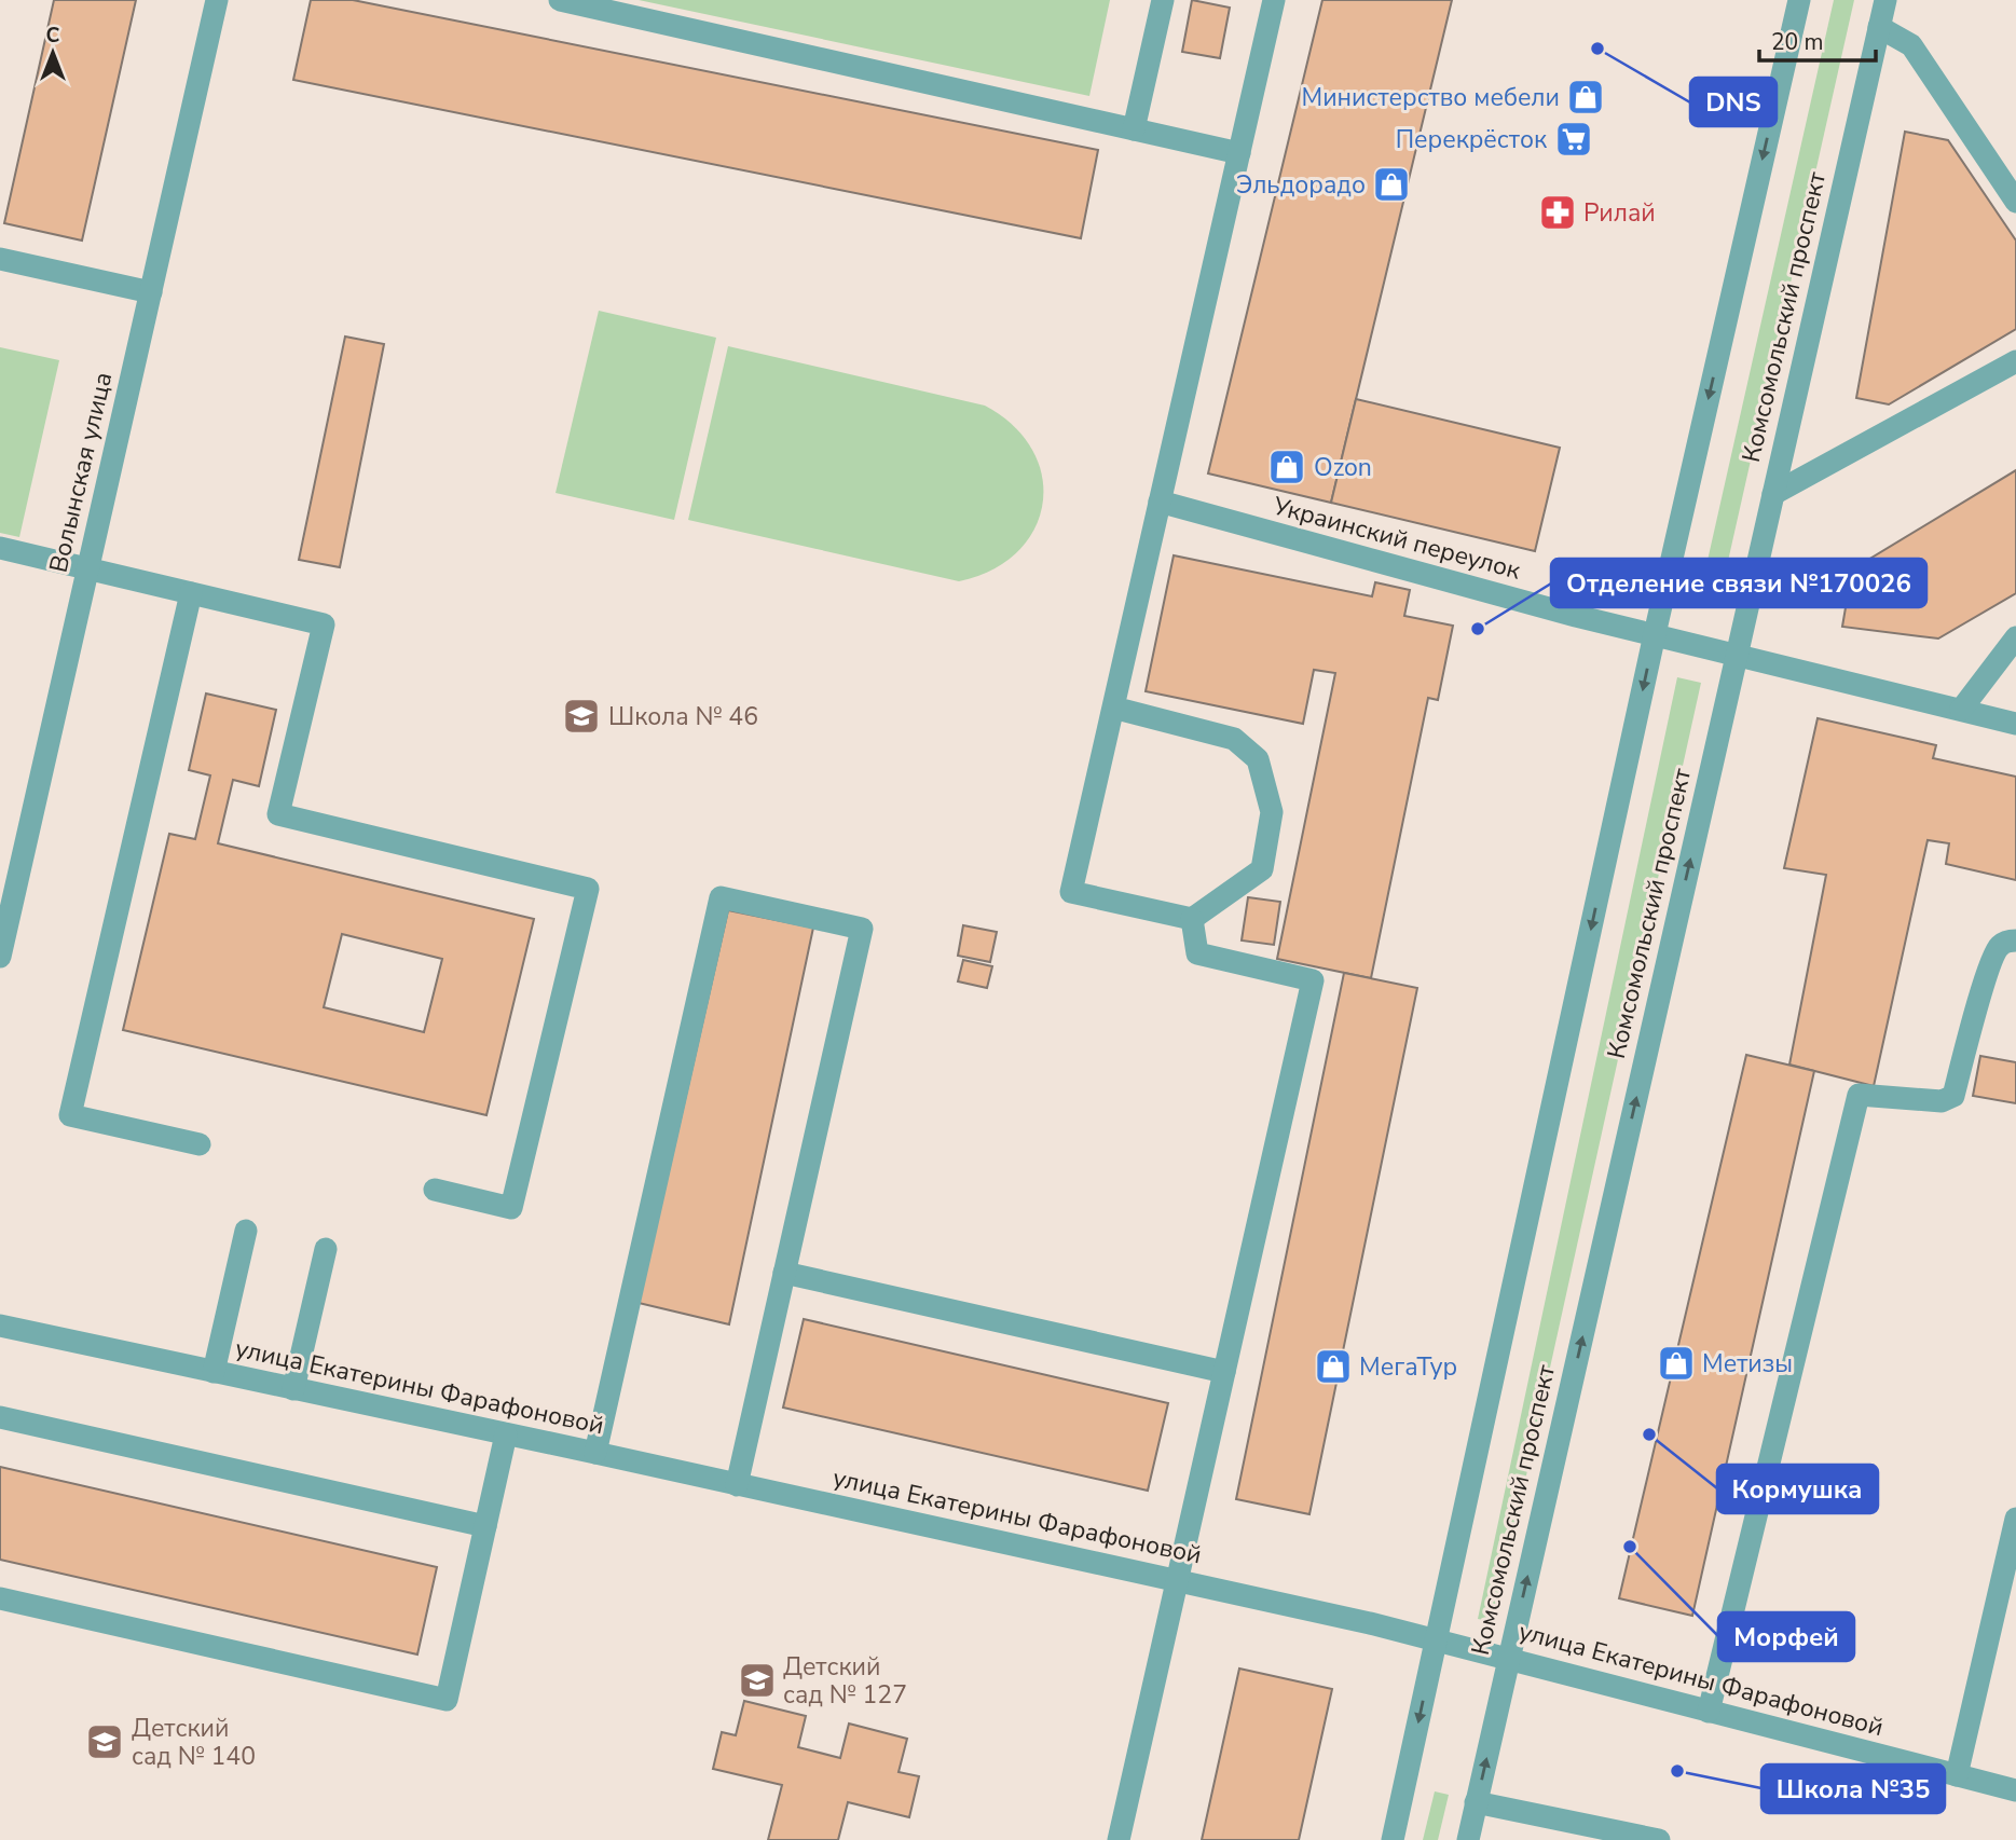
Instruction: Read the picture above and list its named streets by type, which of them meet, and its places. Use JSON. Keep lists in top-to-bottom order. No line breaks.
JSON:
{"streets":{"street":["Комсомольский проспект","Волынская улица","Украинский переулок","улица Екатерины Фарафоновой"]},"crossings":[["Комсомольский проспект","Украинский переулок"],["Комсомольский проспект","улица Екатерины Фарафоновой"]],"places":{"other":["DNS","Отделение связи №170026","Кормушка","Морфей","Школа №35"],"shop":["Министерство мебели","Эльдорадо","Ozon","Метизы","МегаТур"],"supermarket":["Перекрёсток"],"pharmacy":["Рилай"],"school or university":["Школа № 46","Детский сад № 127","Детский сад № 140"]},"scale_bar":"20 m","north":"top"}
